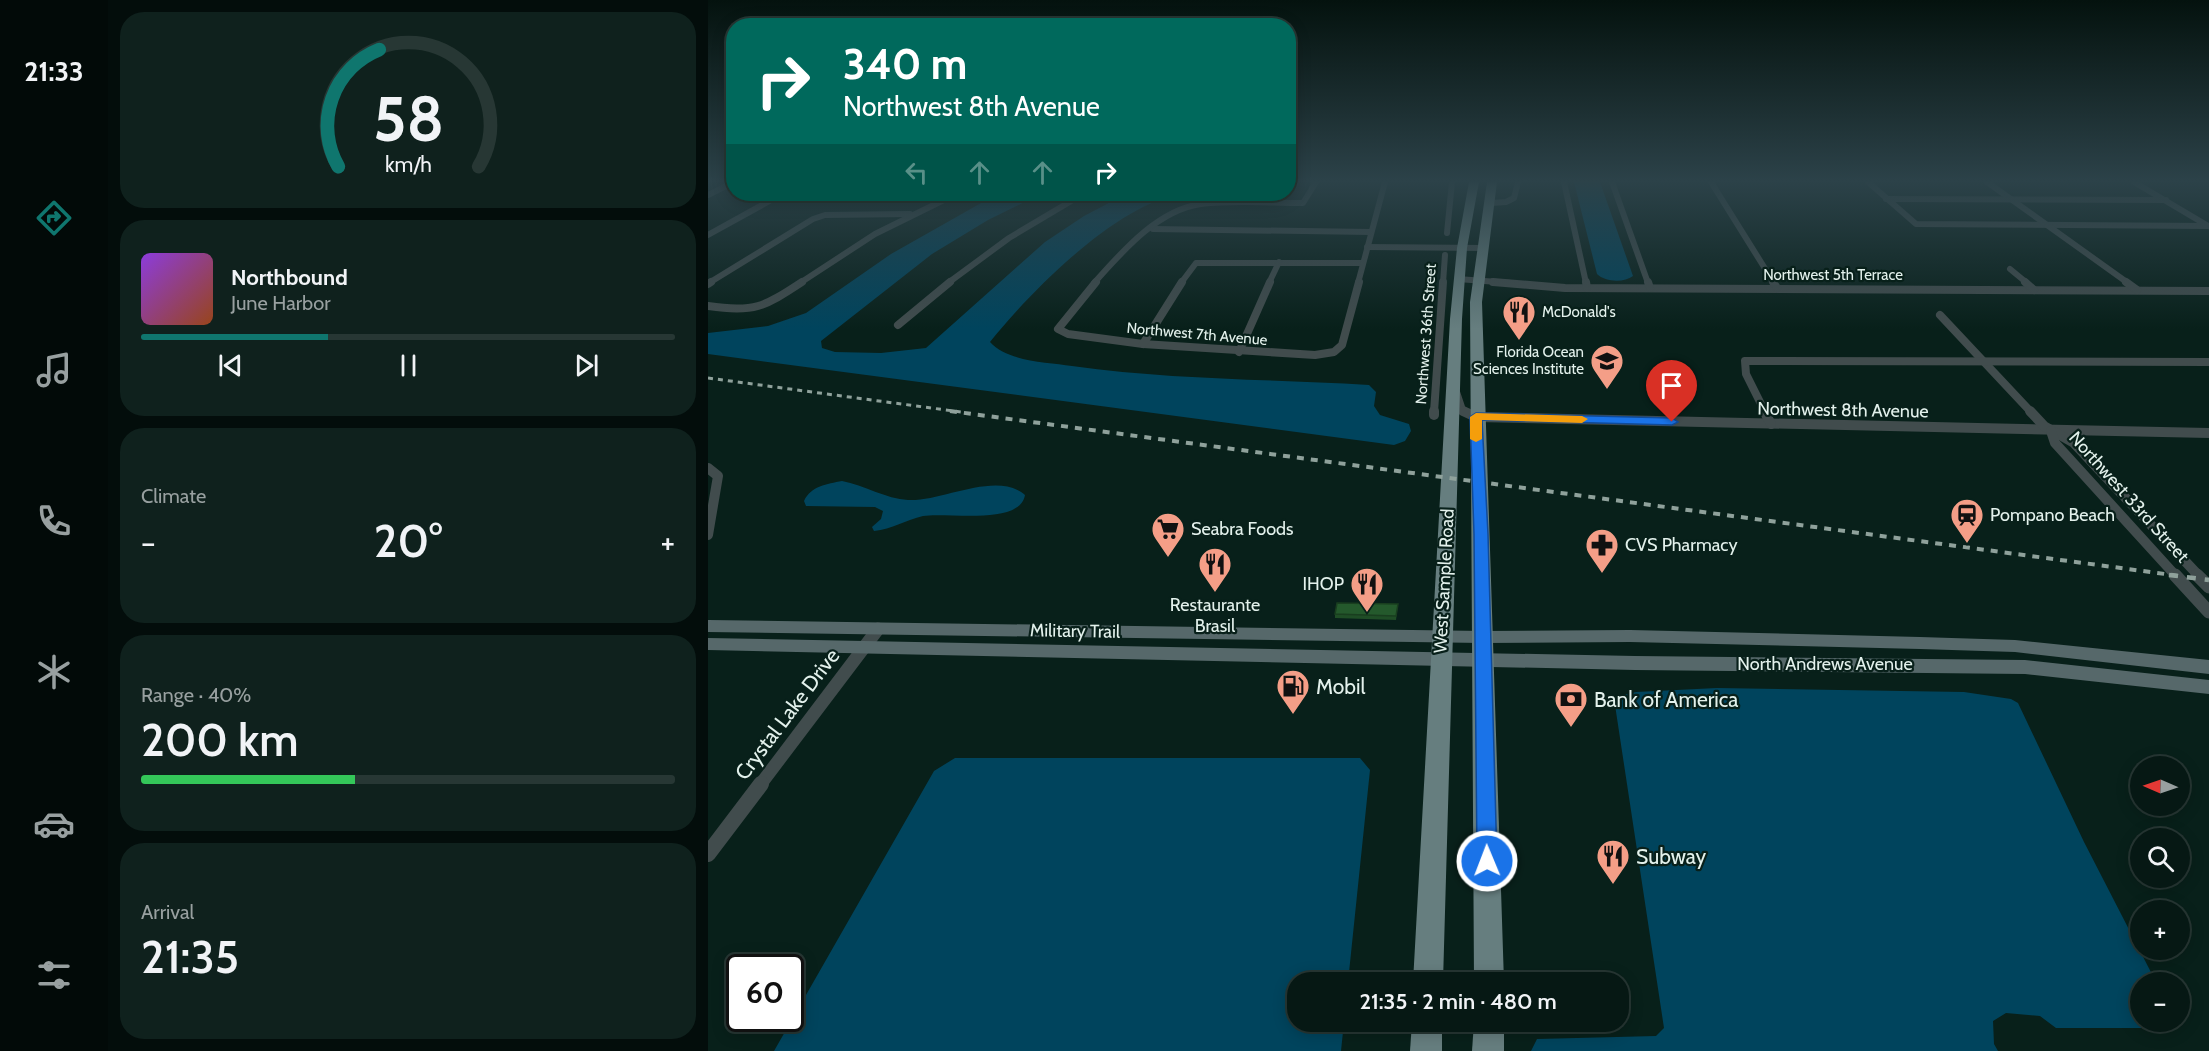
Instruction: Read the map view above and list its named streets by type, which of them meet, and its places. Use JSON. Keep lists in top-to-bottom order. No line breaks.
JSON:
{"streets":{"main road":["West Sample Road"],"street":["Northwest 5th Terrace","Northwest 7th Avenue","Northwest 36th Street","Northwest 8th Avenue","Northwest 33rd Street","Military Trail","North Andrews Avenue","Crystal Lake Drive"]},"crossings":[["Northwest 5th Terrace","West Sample Road"],["Northwest 36th Street","West Sample Road"],["Northwest 8th Avenue","Northwest 33rd Street"],["Northwest 8th Avenue","West Sample Road"],["West Sample Road","Military Trail"],["West Sample Road","North Andrews Avenue"],["Military Trail","North Andrews Avenue"],["Military Trail","Crystal Lake Drive"]],"places":{"restaurant":["McDonald's","Restaurante Brasil","IHOP","Subway"],"school or university":["Florida Ocean Sciences Institute"],"station":["Pompano Beach"],"supermarket":["Seabra Foods"],"pharmacy":["CVS Pharmacy"],"fuel station":["Mobil"],"bank":["Bank of America"]},"north":"left","page":{"tabs":"21:33","turn":["340 m","Northwest 8th Avenue"],"song":["Northbound","June Harbor"],"tile":["Climate",["Range · 40%","200 km"],["Arrival","21:35"]],"heat":["−","20°","+"],"map_buttons":["+","−"],"limit":"60","trip":"21:35 · 2 min · 480 m","gauge":["58","km/h"]}}
